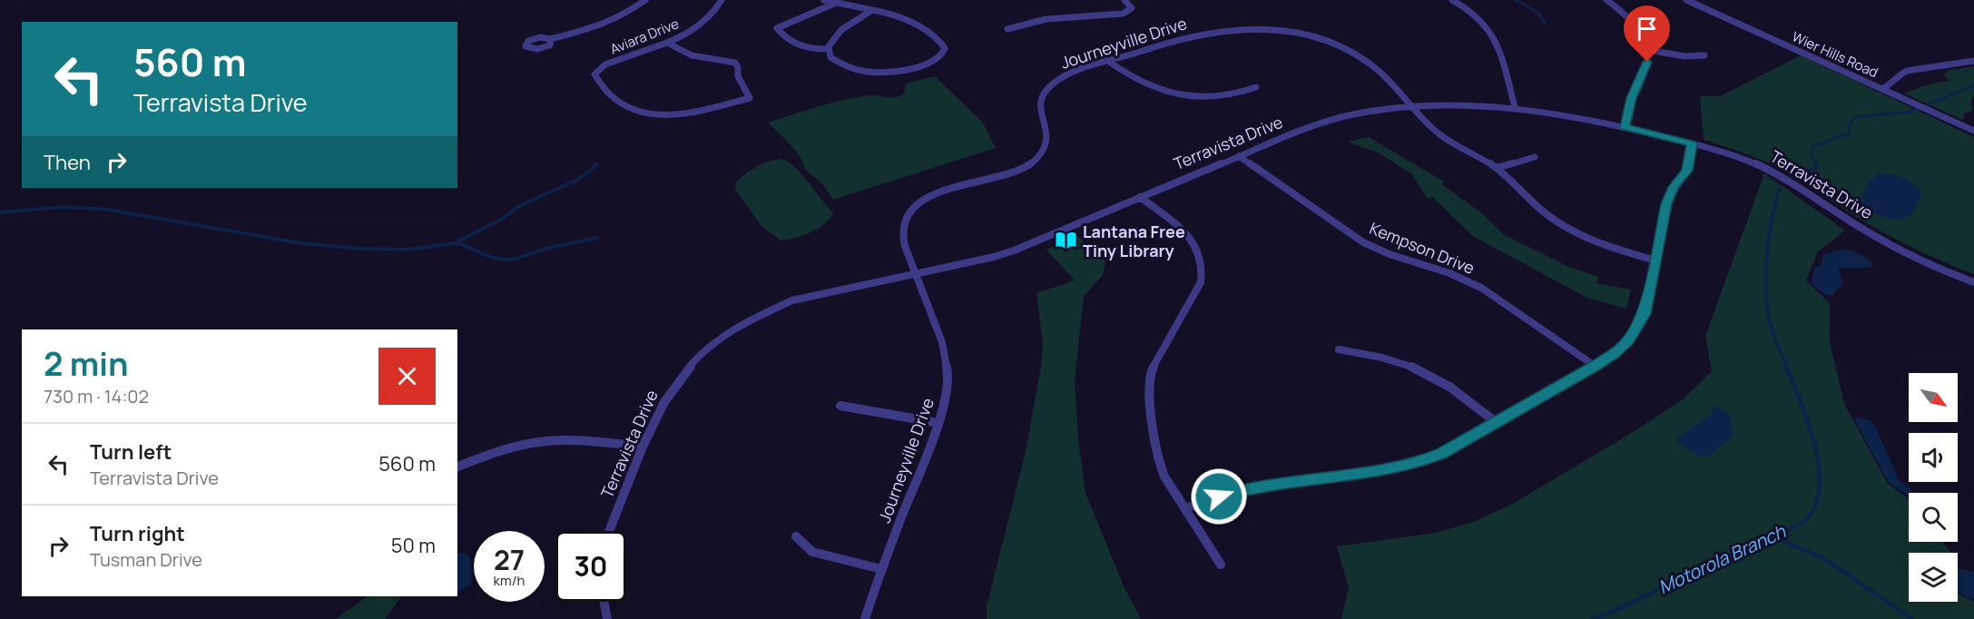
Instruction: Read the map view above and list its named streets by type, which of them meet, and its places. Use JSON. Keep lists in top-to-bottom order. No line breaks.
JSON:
{"streets":{"street":["Aviara Drive","Journeyville Drive","Wier Hills Road","Terravista Drive","Kempson Drive"]},"crossings":[["Journeyville Drive","Terravista Drive"],["Terravista Drive","Kempson Drive"]],"water":["Motorola Branch"],"places":{"library":["Lantana Free Tiny Library"]},"north":"bottom right","page":{"turn":["560 m","Terravista Drive"],"then":"Then","heading":["2 min","730 m · 14:02"],"list":[{"name":"Turn left","note":"Terravista Drive","value":"560 m"},{"name":"Turn right","note":"Tusman Drive","value":"50 m"}],"speed":"27 km/h","limit":"30"}}
